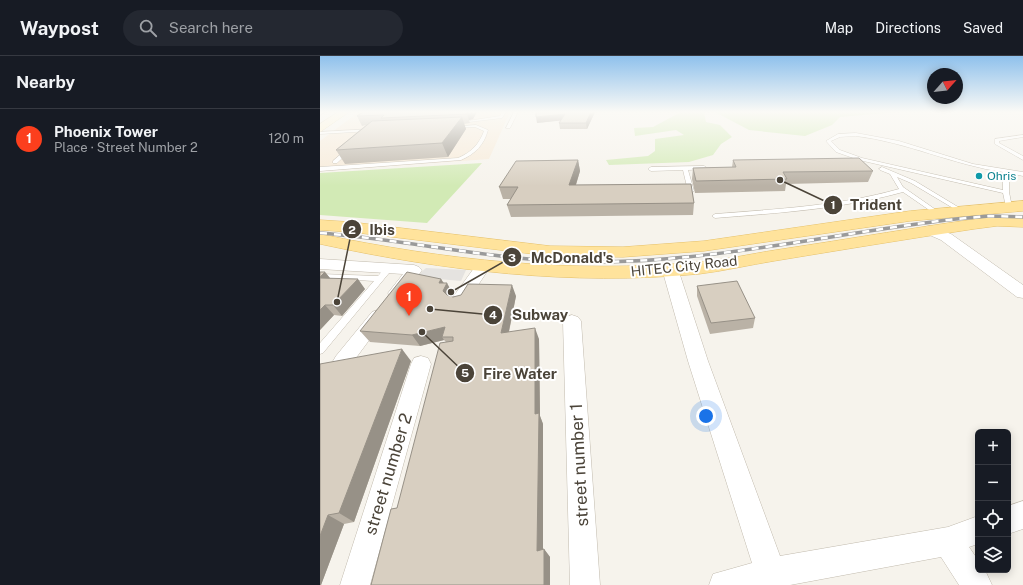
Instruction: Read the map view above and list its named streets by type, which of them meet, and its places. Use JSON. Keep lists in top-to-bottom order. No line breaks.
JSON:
{"streets":{"main road":["HITEC City Road"],"street":["street number 1","street number 2"]},"places":["Ohris","Trident","McDonald's","Ibis","Subway","Fire Water"],"north":"top right","page":{"header":"Waypost","search":"Search here","nav":["Map","Directions","Saved"],"heading":"Nearby","list":[{"mark":"1","name":"Phoenix Tower","note":"Place · Street Number 2","value":"120 m"}],"pins":"1","map_buttons":["+","−"]}}
